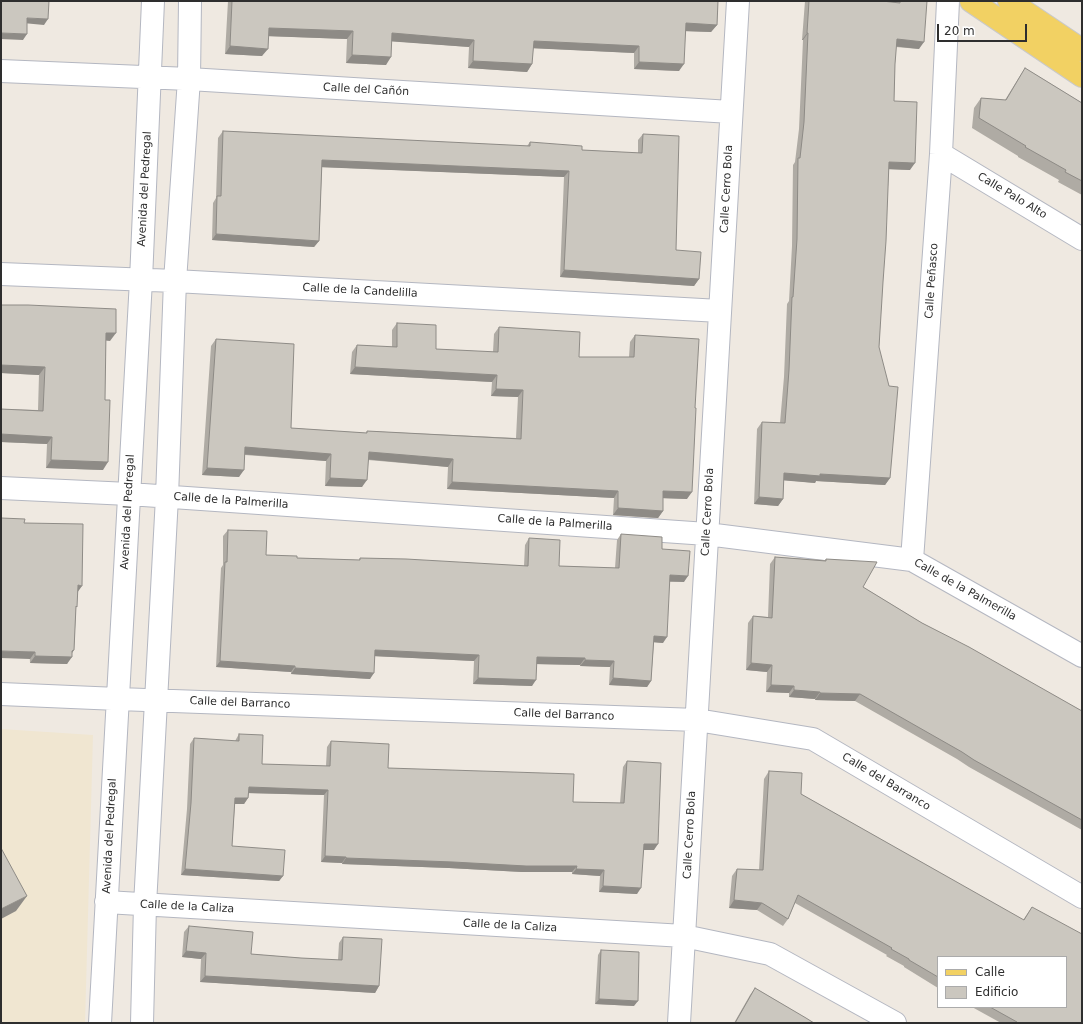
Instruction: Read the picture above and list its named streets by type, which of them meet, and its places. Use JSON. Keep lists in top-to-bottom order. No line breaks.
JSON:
{"streets":{"street":["Calle del Cañón","Avenida del Pedregal","Calle Cerro Bola","Calle Palo Alto","Calle Peñasco","Calle de la Candelilla","Calle de la Palmerilla","Calle del Barranco","Calle de la Caliza"]},"crossings":[["Calle del Cañón","Avenida del Pedregal"],["Calle del Cañón","Calle Cerro Bola"],["Avenida del Pedregal","Calle de la Candelilla"],["Avenida del Pedregal","Calle de la Palmerilla"],["Avenida del Pedregal","Calle del Barranco"],["Avenida del Pedregal","Calle de la Caliza"],["Calle Cerro Bola","Calle de la Candelilla"],["Calle Cerro Bola","Calle de la Palmerilla"],["Calle Cerro Bola","Calle del Barranco"],["Calle Cerro Bola","Calle de la Caliza"],["Calle Palo Alto","Calle Peñasco"],["Calle Peñasco","Calle de la Palmerilla"]],"legend":["Calle","Edificio"],"scale_bar":"20 m"}
